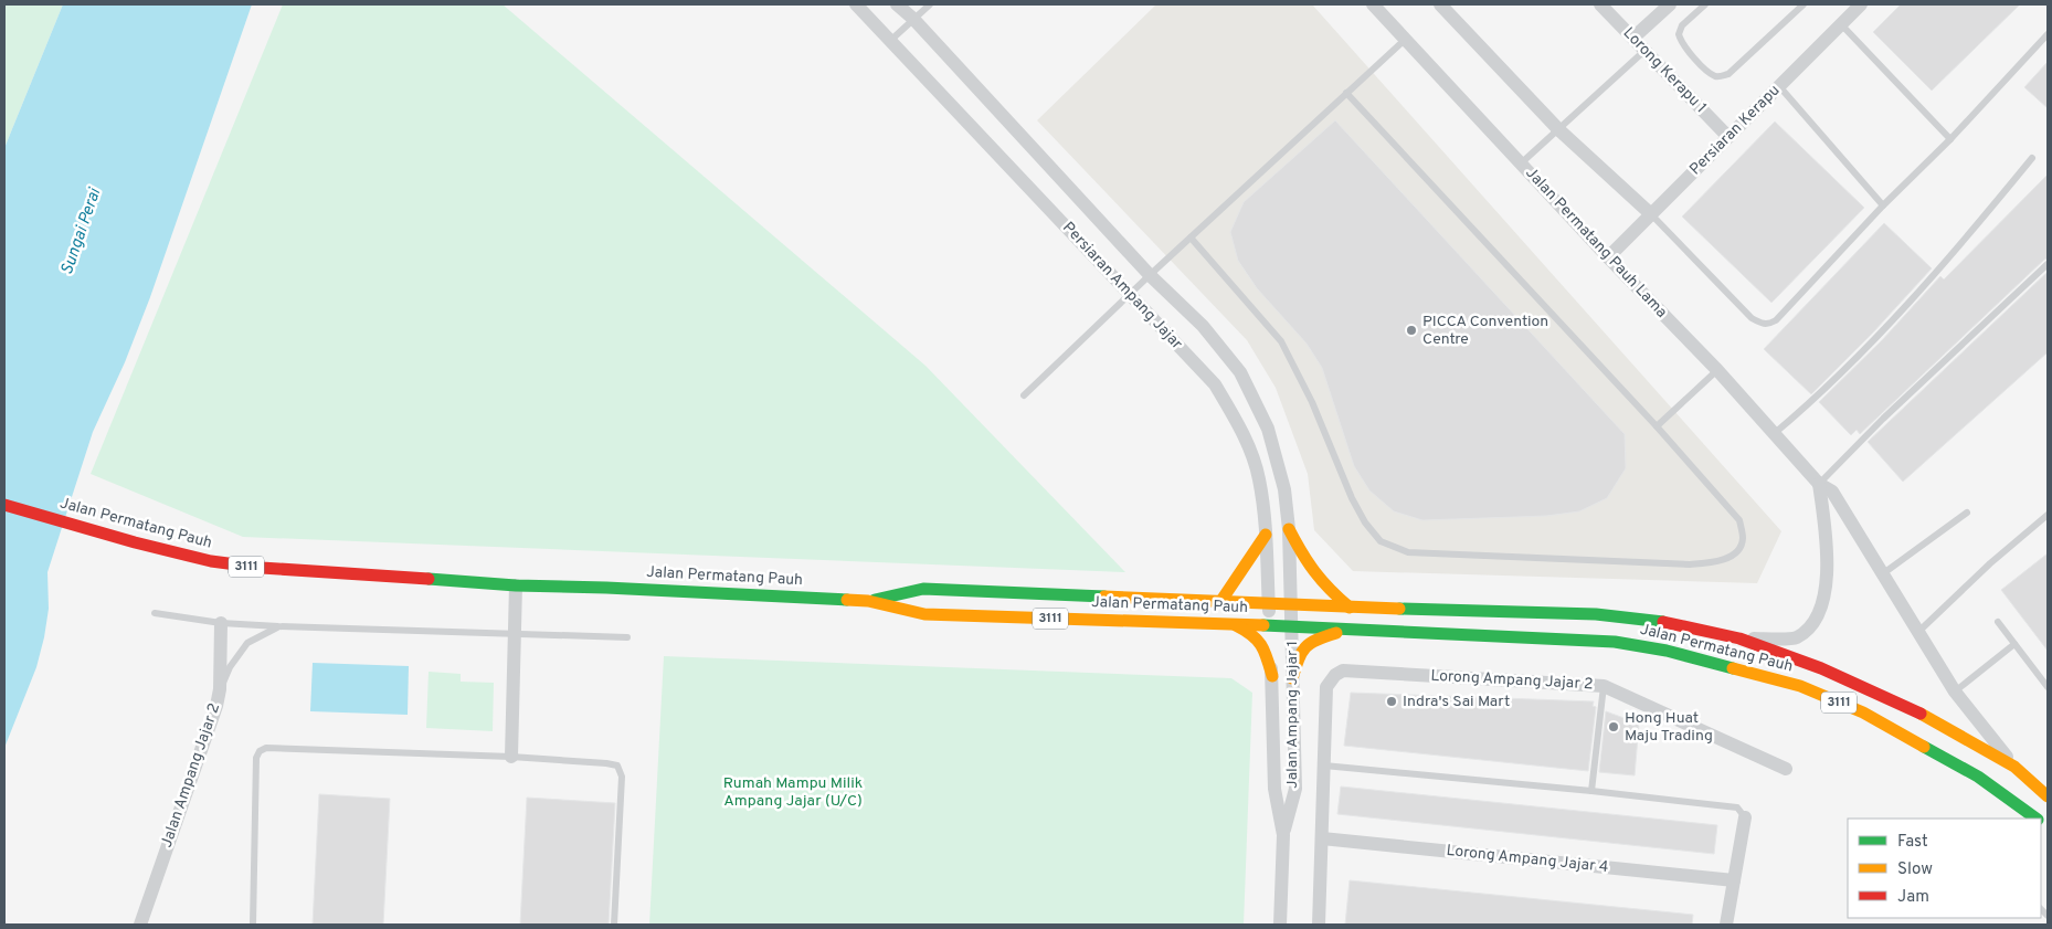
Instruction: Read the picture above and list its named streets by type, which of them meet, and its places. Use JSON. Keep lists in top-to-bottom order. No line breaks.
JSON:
{"streets":{"main road":["Jalan Permatang Pauh","3111"],"street":["Lorong Kerapu 1","Persiaran Kerapu","Jalan Permatang Pauh Lama","Persiaran Ampang Jajar","Lorong Ampang Jajar 2","Jalan Ampang Jajar 1","Jalan Ampang Jajar 2","Lorong Ampang Jajar 4"]},"crossings":[["Lorong Kerapu 1","Persiaran Kerapu"],["Persiaran Kerapu","Jalan Permatang Pauh Lama"],["Persiaran Ampang Jajar","Jalan Permatang Pauh"],["Persiaran Ampang Jajar","Jalan Ampang Jajar 1"],["Jalan Permatang Pauh","Jalan Ampang Jajar 1"]],"water":["Sungai Perai"],"parks":["Rumah Mampu Milik Ampang Jajar (U/C)"],"places":["PICCA Convention Centre","Indra's Sai Mart","Hong Huat Maju Trading"],"legend":["Fast","Slow","Jam"]}
